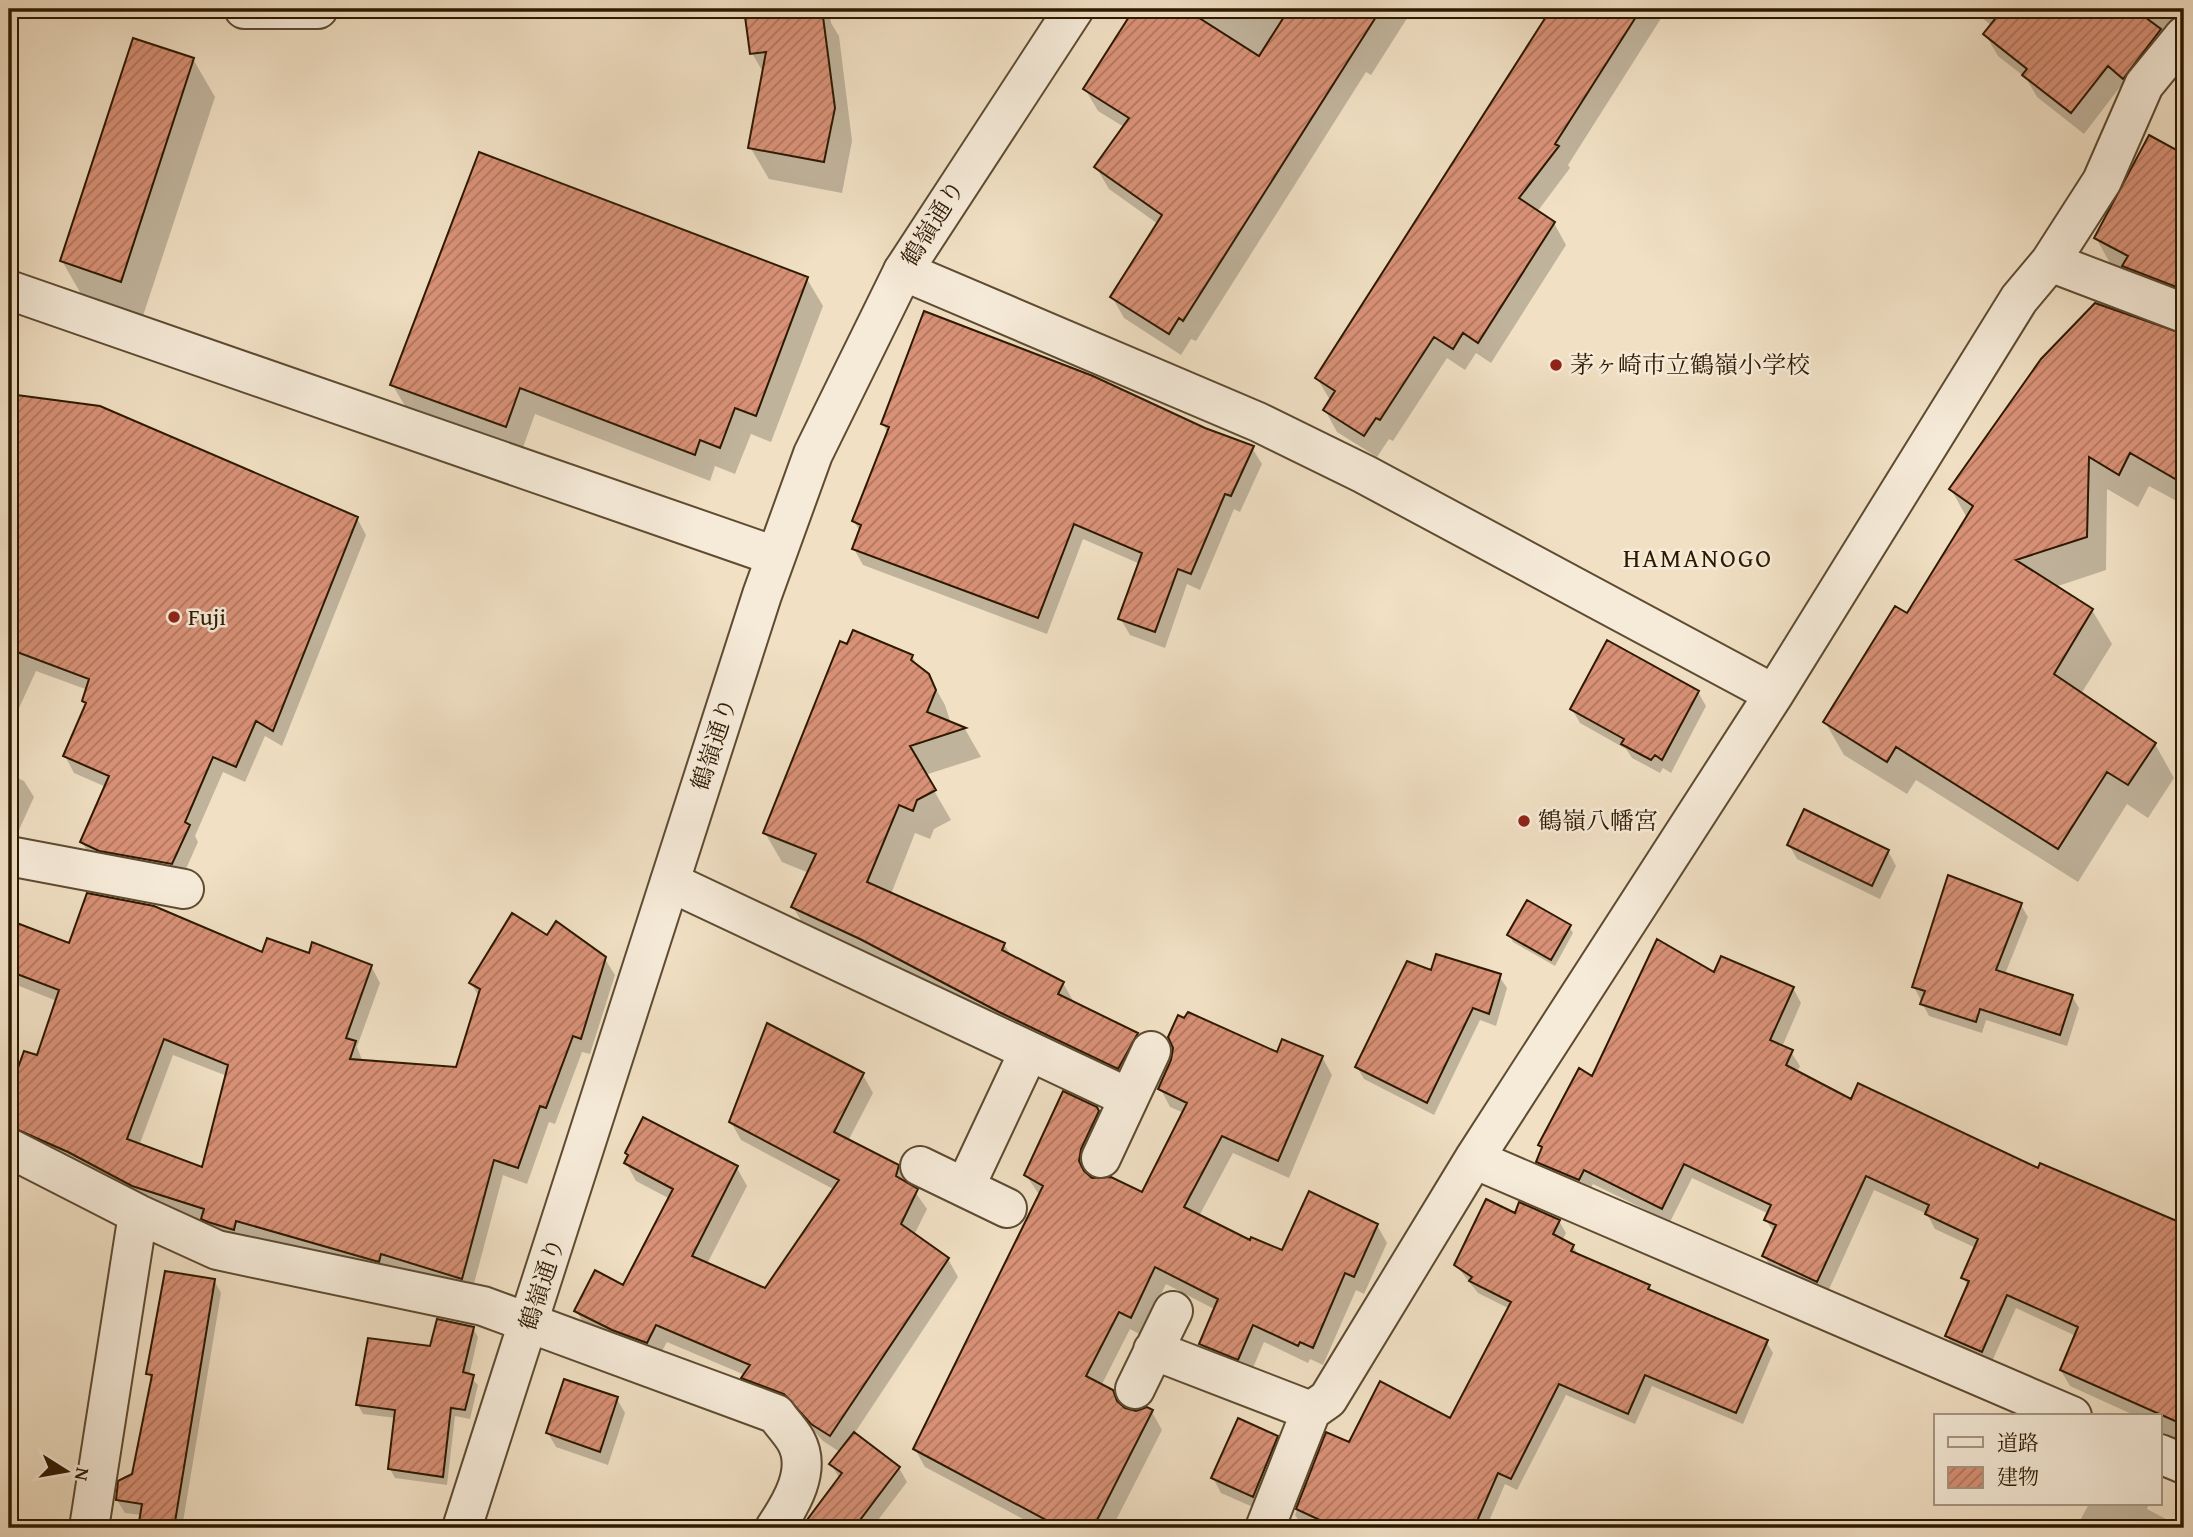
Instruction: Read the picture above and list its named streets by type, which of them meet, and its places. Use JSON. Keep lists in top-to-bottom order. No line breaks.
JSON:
{"streets":{"street":["鶴嶺通り"]},"districts":["HAMANOGO"],"places":["茅ヶ崎市立鶴嶺小学校","Fuji","鶴嶺八幡宮"],"legend":["道路","建物"],"north":"right"}
